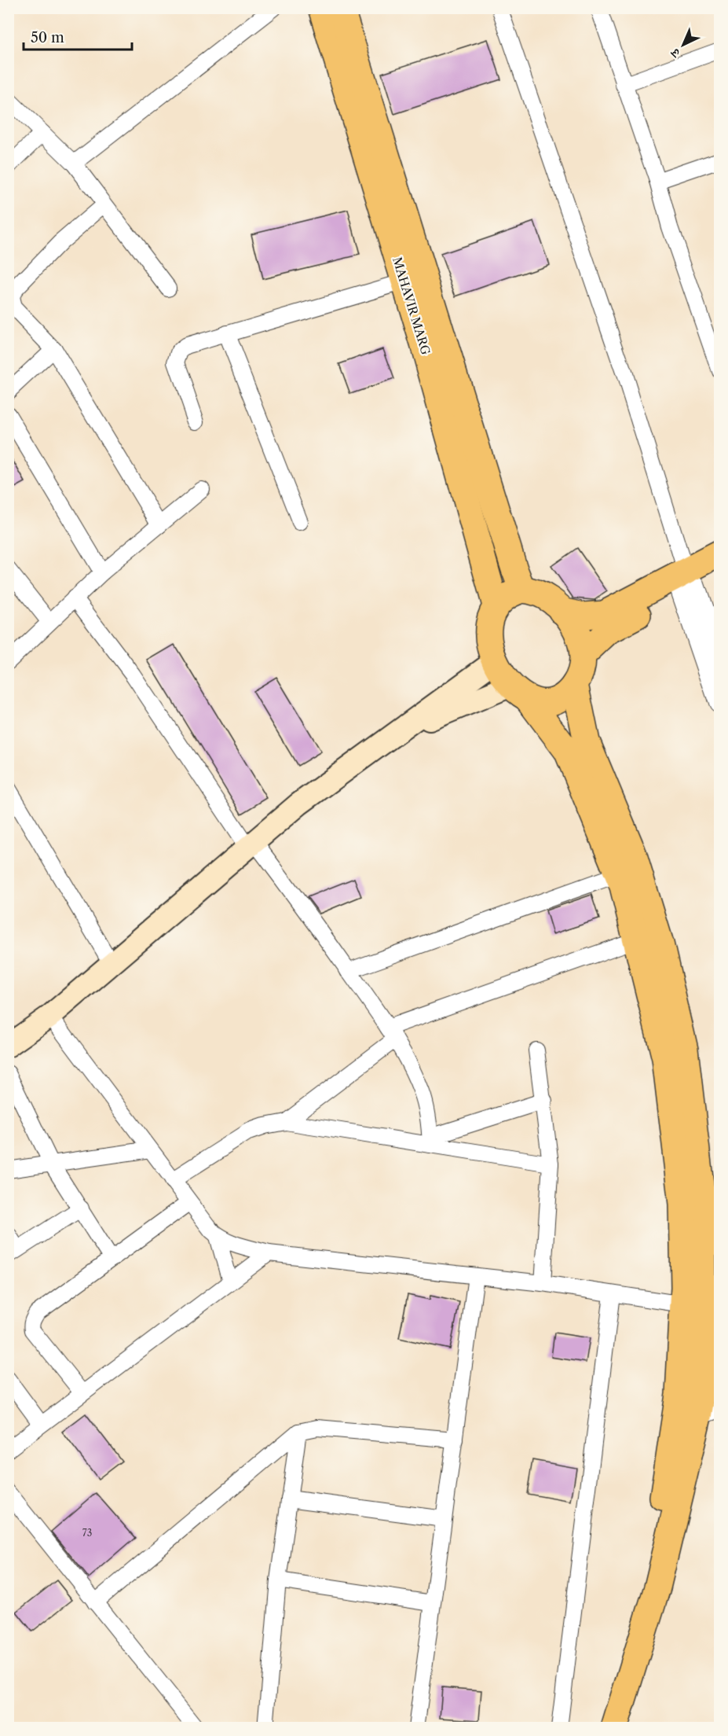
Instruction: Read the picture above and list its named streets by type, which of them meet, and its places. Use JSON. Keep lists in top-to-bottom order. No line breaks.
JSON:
{"streets":{"highway":["MAHAVIR MARG"]},"house_numbers":["73"],"scale_bar":"50 m","north":"bottom left"}
